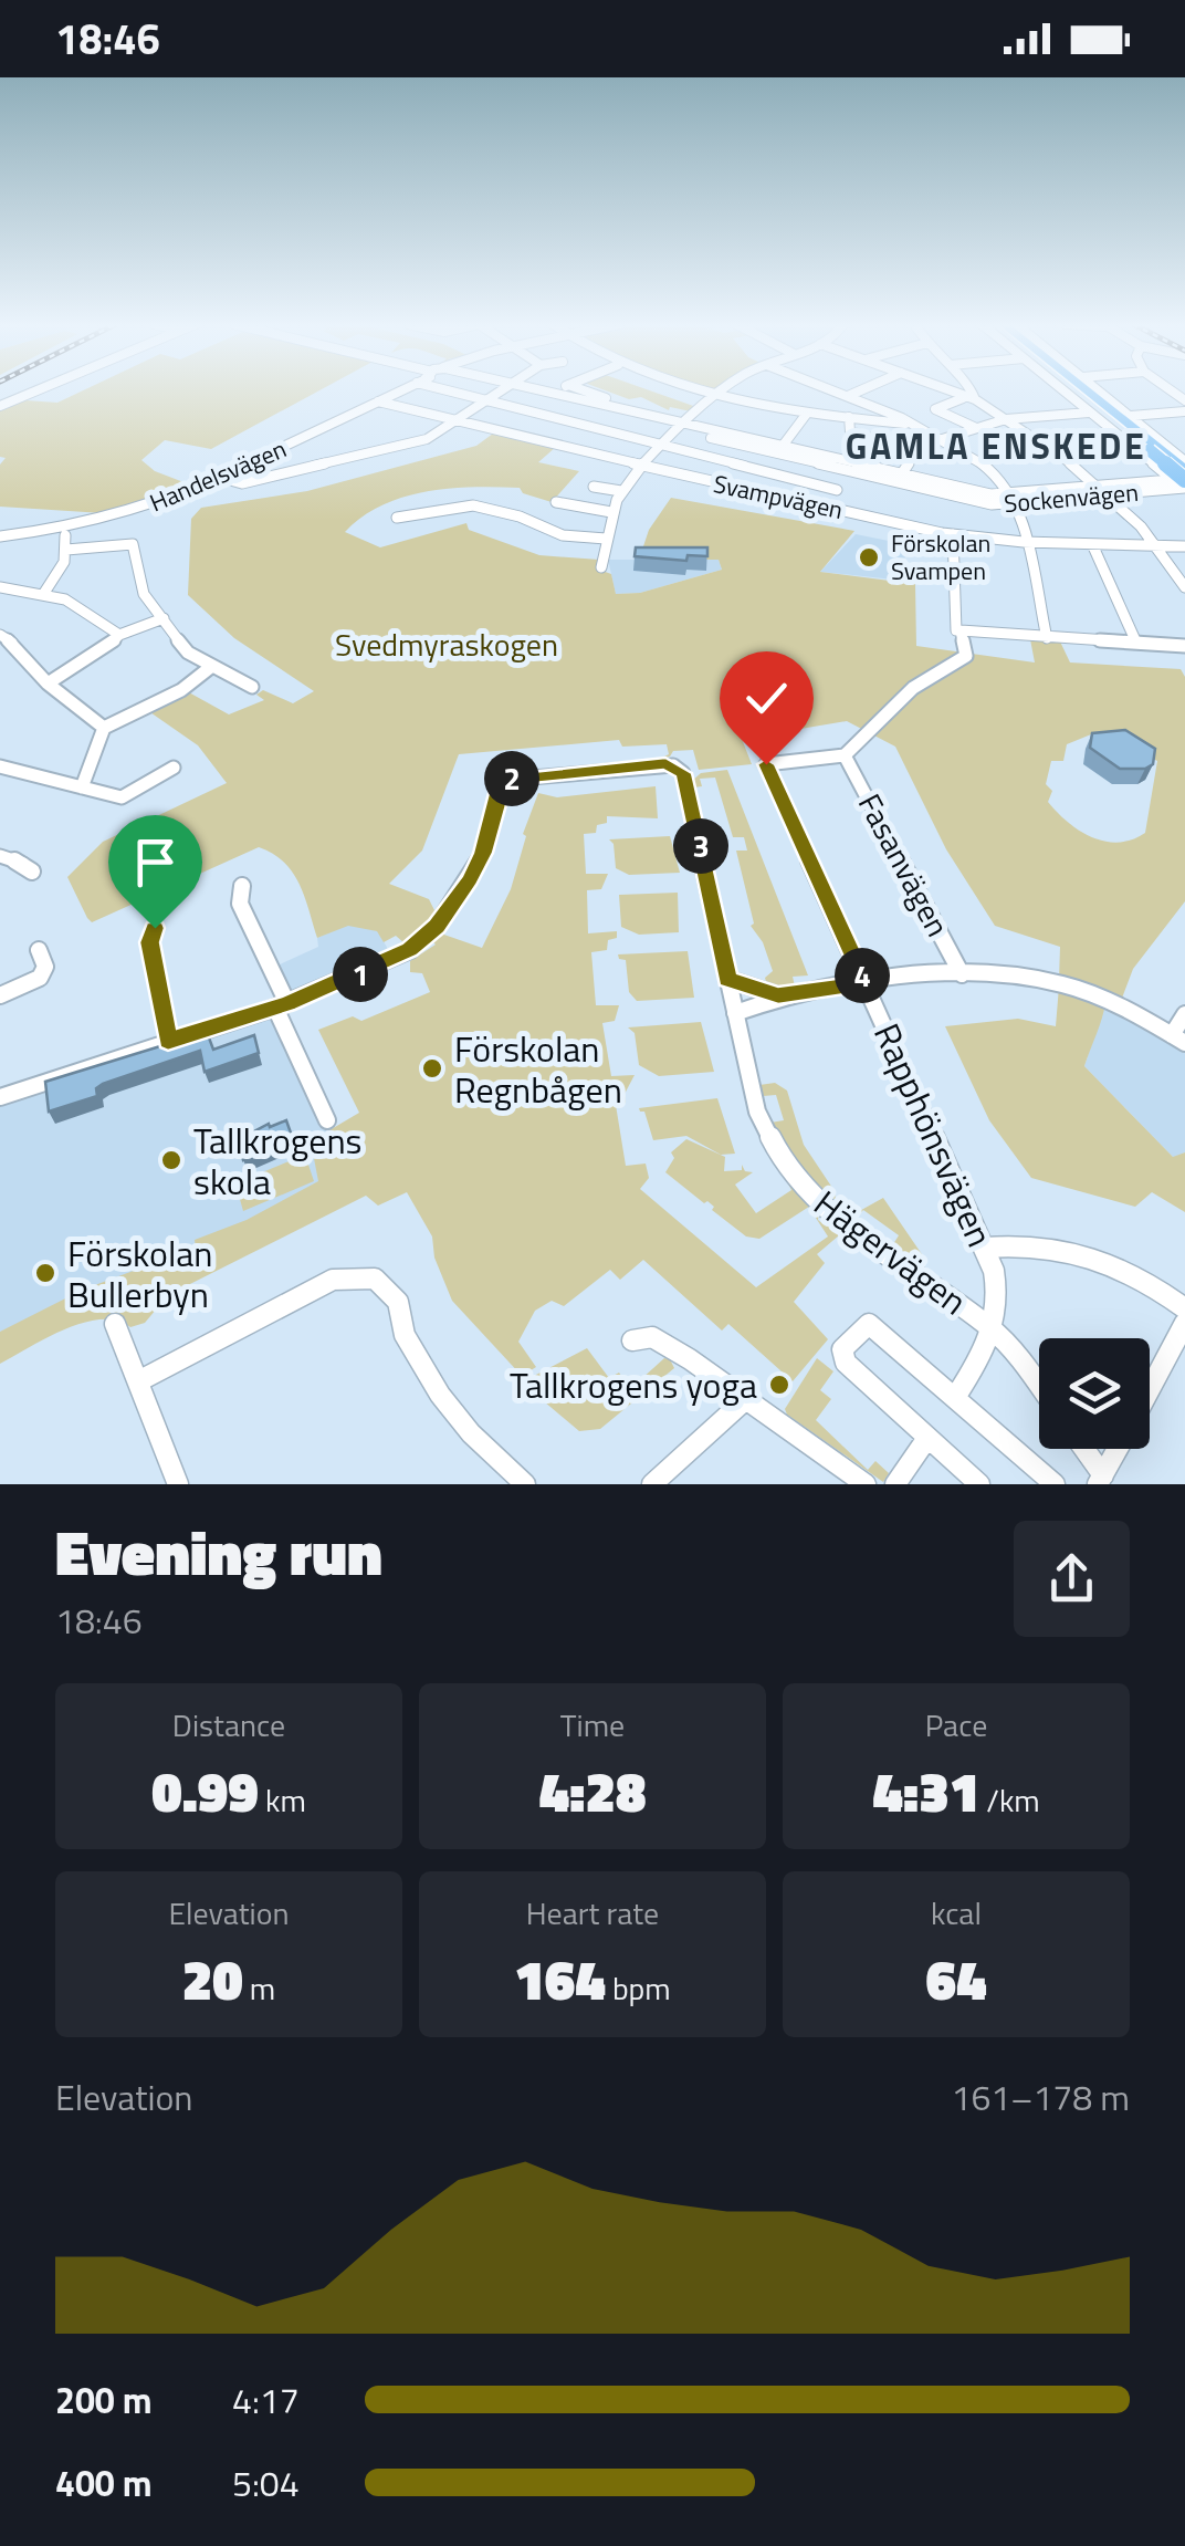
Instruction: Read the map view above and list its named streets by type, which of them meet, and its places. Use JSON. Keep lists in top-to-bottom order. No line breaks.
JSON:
{"streets":{"street":["Handelsvägen","Svampvägen","Sockenvägen","Fasanvägen","Rapphönsvägen","Hägervägen"]},"crossings":[["Handelsvägen","Svampvägen"],["Fasanvägen","Rapphönsvägen"],["Rapphönsvägen","Hägervägen"]],"districts":["GAMLA ENSKEDE"],"parks":["Svedmyraskogen"],"places":["Förskolan Svampen","Förskolan Regnbågen","Tallkrogens skola","Förskolan Bullerbyn","Tallkrogens yoga"],"page":{"status":"18:46","pins":["2","3","1","4"],"heading":["Evening run","18:46"],"stats":[["Distance","0.99 km"],["Time","4:28"],["Pace","4:31 /km"],["Elevation","20 m"],["Heart rate","164 bpm"],["kcal","64"]],"chart":["Elevation","161–178 m"],"list":[{"name":"200 m","note":"4:17"},{"name":"400 m","note":"5:04"}]}}
